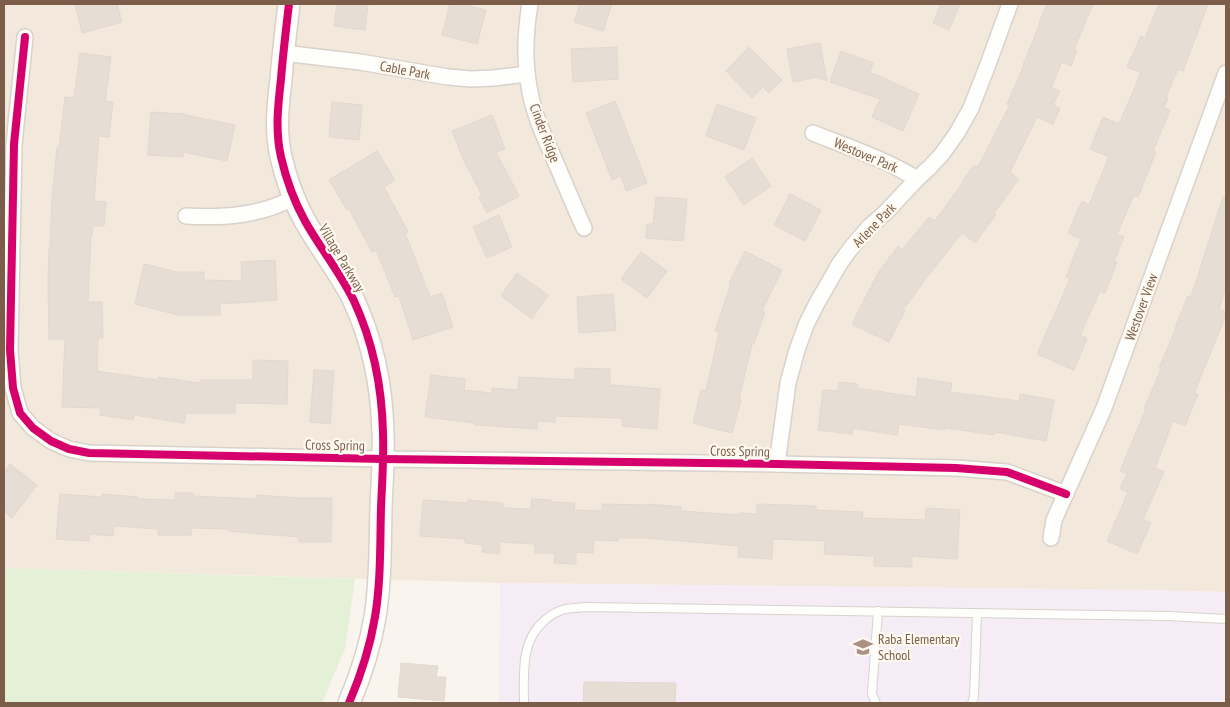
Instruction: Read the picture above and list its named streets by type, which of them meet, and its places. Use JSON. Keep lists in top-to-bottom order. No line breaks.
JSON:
{"streets":{"street":["Cable Park","Cinder Ridge","Westover Park","Arlene Park","Village Parkway","Westover View","Cross Spring"]},"crossings":[["Cable Park","Cinder Ridge"],["Cable Park","Village Parkway"],["Westover Park","Arlene Park"],["Arlene Park","Cross Spring"],["Village Parkway","Cross Spring"],["Westover View","Cross Spring"]],"places":{"school or university":["Raba Elementary School"]}}
